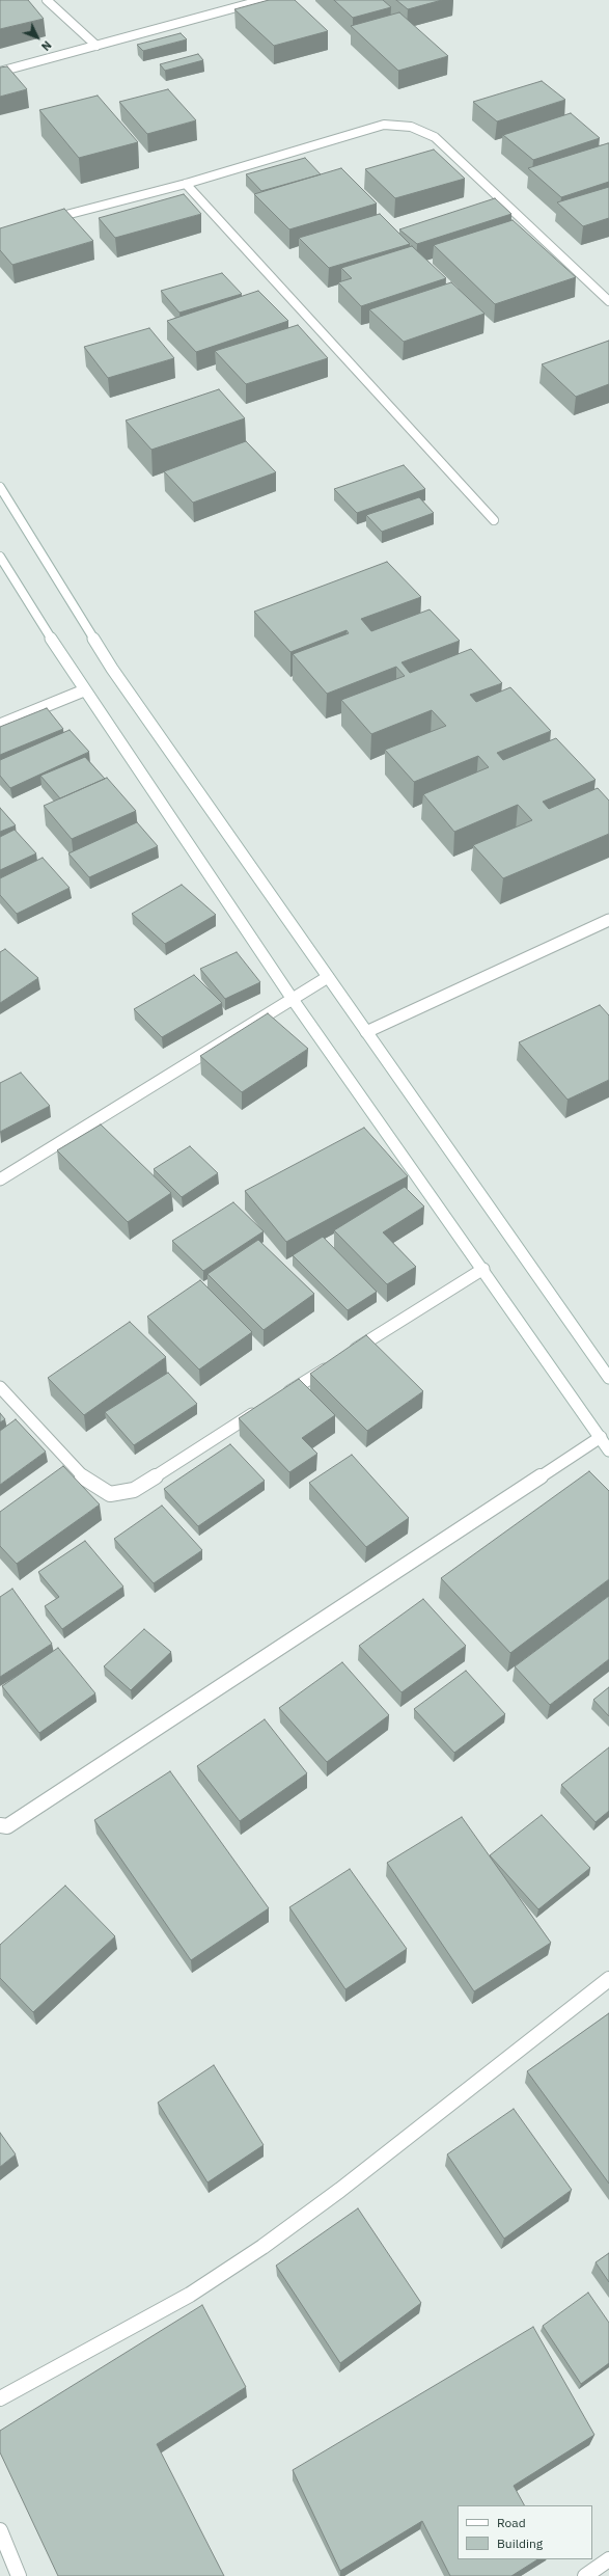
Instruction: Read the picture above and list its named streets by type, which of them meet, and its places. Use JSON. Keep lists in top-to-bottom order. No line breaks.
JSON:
{"legend":["Road","Building"],"north":"bottom right"}
